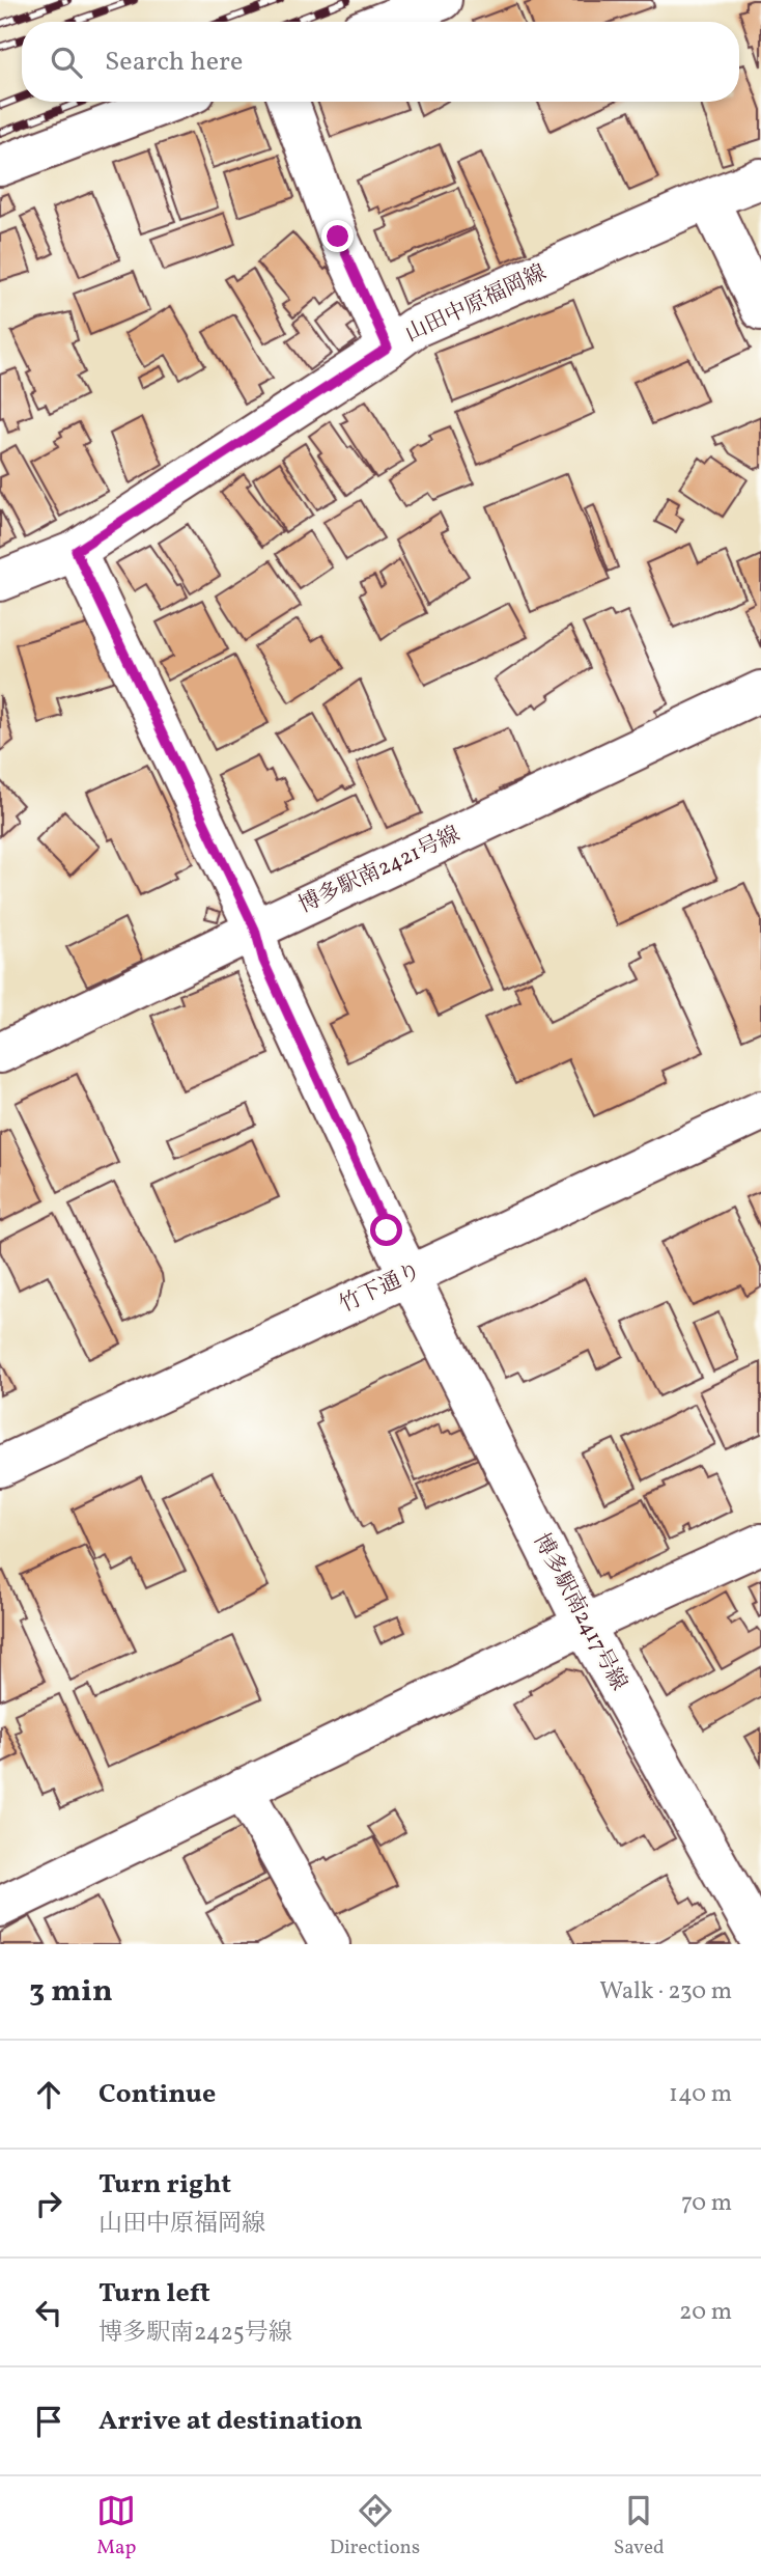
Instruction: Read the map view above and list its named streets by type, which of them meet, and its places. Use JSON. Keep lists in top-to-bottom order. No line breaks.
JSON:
{"streets":{"street":["山田中原福岡線","博多駅南2421号線","竹下通り","博多駅南2417号線"]},"crossings":[["山田中原福岡線","博多駅南2417号線"],["博多駅南2421号線","博多駅南2417号線"],["竹下通り","博多駅南2417号線"]],"page":{"search":"Search here","heading":["3 min","Walk · 230 m"],"list":[["Continue","140 m"],["Turn right","山田中原福岡線","70 m"],["Turn left","博多駅南2425号線","20 m"],"Arrive at destination"],"nav":["Map","Directions","Saved"]}}
